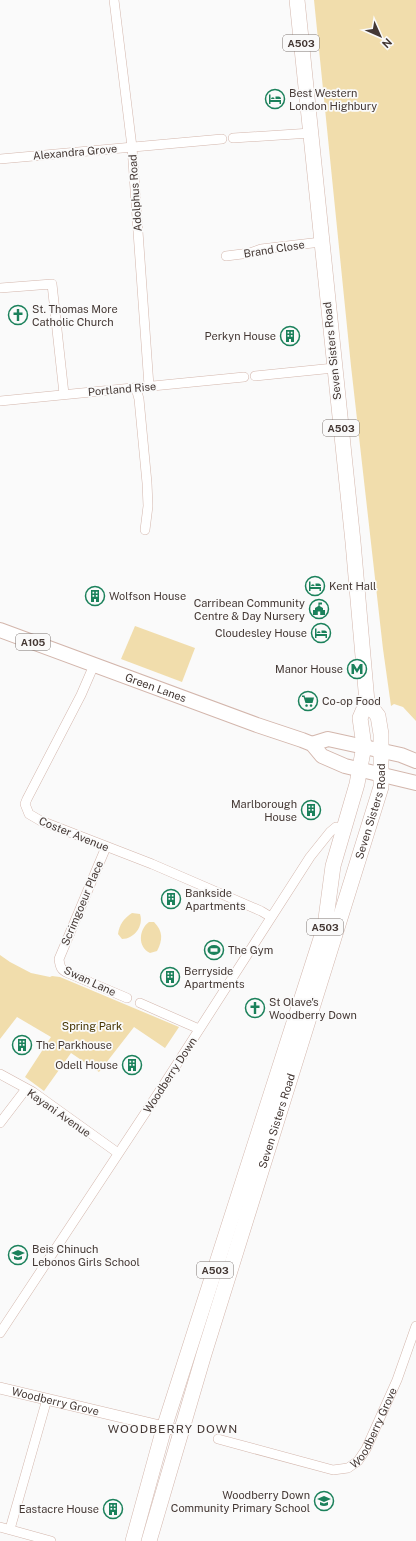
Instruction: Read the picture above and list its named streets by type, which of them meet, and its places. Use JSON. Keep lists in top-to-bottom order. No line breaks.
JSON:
{"streets":{"highway":["A503","Seven Sisters Road"],"main road":["A105","Green Lanes"],"street":["Alexandra Grove","Adolphus Road","Brand Close","Portland Rise","Coster Avenue","Scrimgoeur Place","Swan Lane","Woodberry Down","Kayani Avenue","Woodberry Grove"]},"crossings":[["Alexandra Grove","Adolphus Road"],["Adolphus Road","Portland Rise"],["Brand Close","Seven Sisters Road"],["Seven Sisters Road","Green Lanes"],["Seven Sisters Road","Woodberry Down"],["Seven Sisters Road","Woodberry Grove"],["Green Lanes","Coster Avenue"],["Coster Avenue","Scrimgoeur Place"],["Coster Avenue","Woodberry Down"],["Scrimgoeur Place","Swan Lane"],["Woodberry Down","Kayani Avenue"]],"districts":["WOODBERRY DOWN"],"parks":["Spring Park"],"places":{"hotel":["Best Western London Highbury","Kent Hall","Cloudesley House"],"church":["St. Thomas More Catholic Church","St Olave's Woodberry Down"],"building":["Perkyn House","Wolfson House","Marlborough House","Bankside Apartments","Berryside Apartments","The Parkhouse","Odell House","Eastacre House"],"public building":["Carribean Community Centre & Day Nursery"],"metro station":["Manor House"],"supermarket":["Co-op Food"],"sports":["The Gym"],"school or university":["Beis Chinuch Lebonos Girls School","Woodberry Down Community Primary School"]},"north":"bottom right"}
